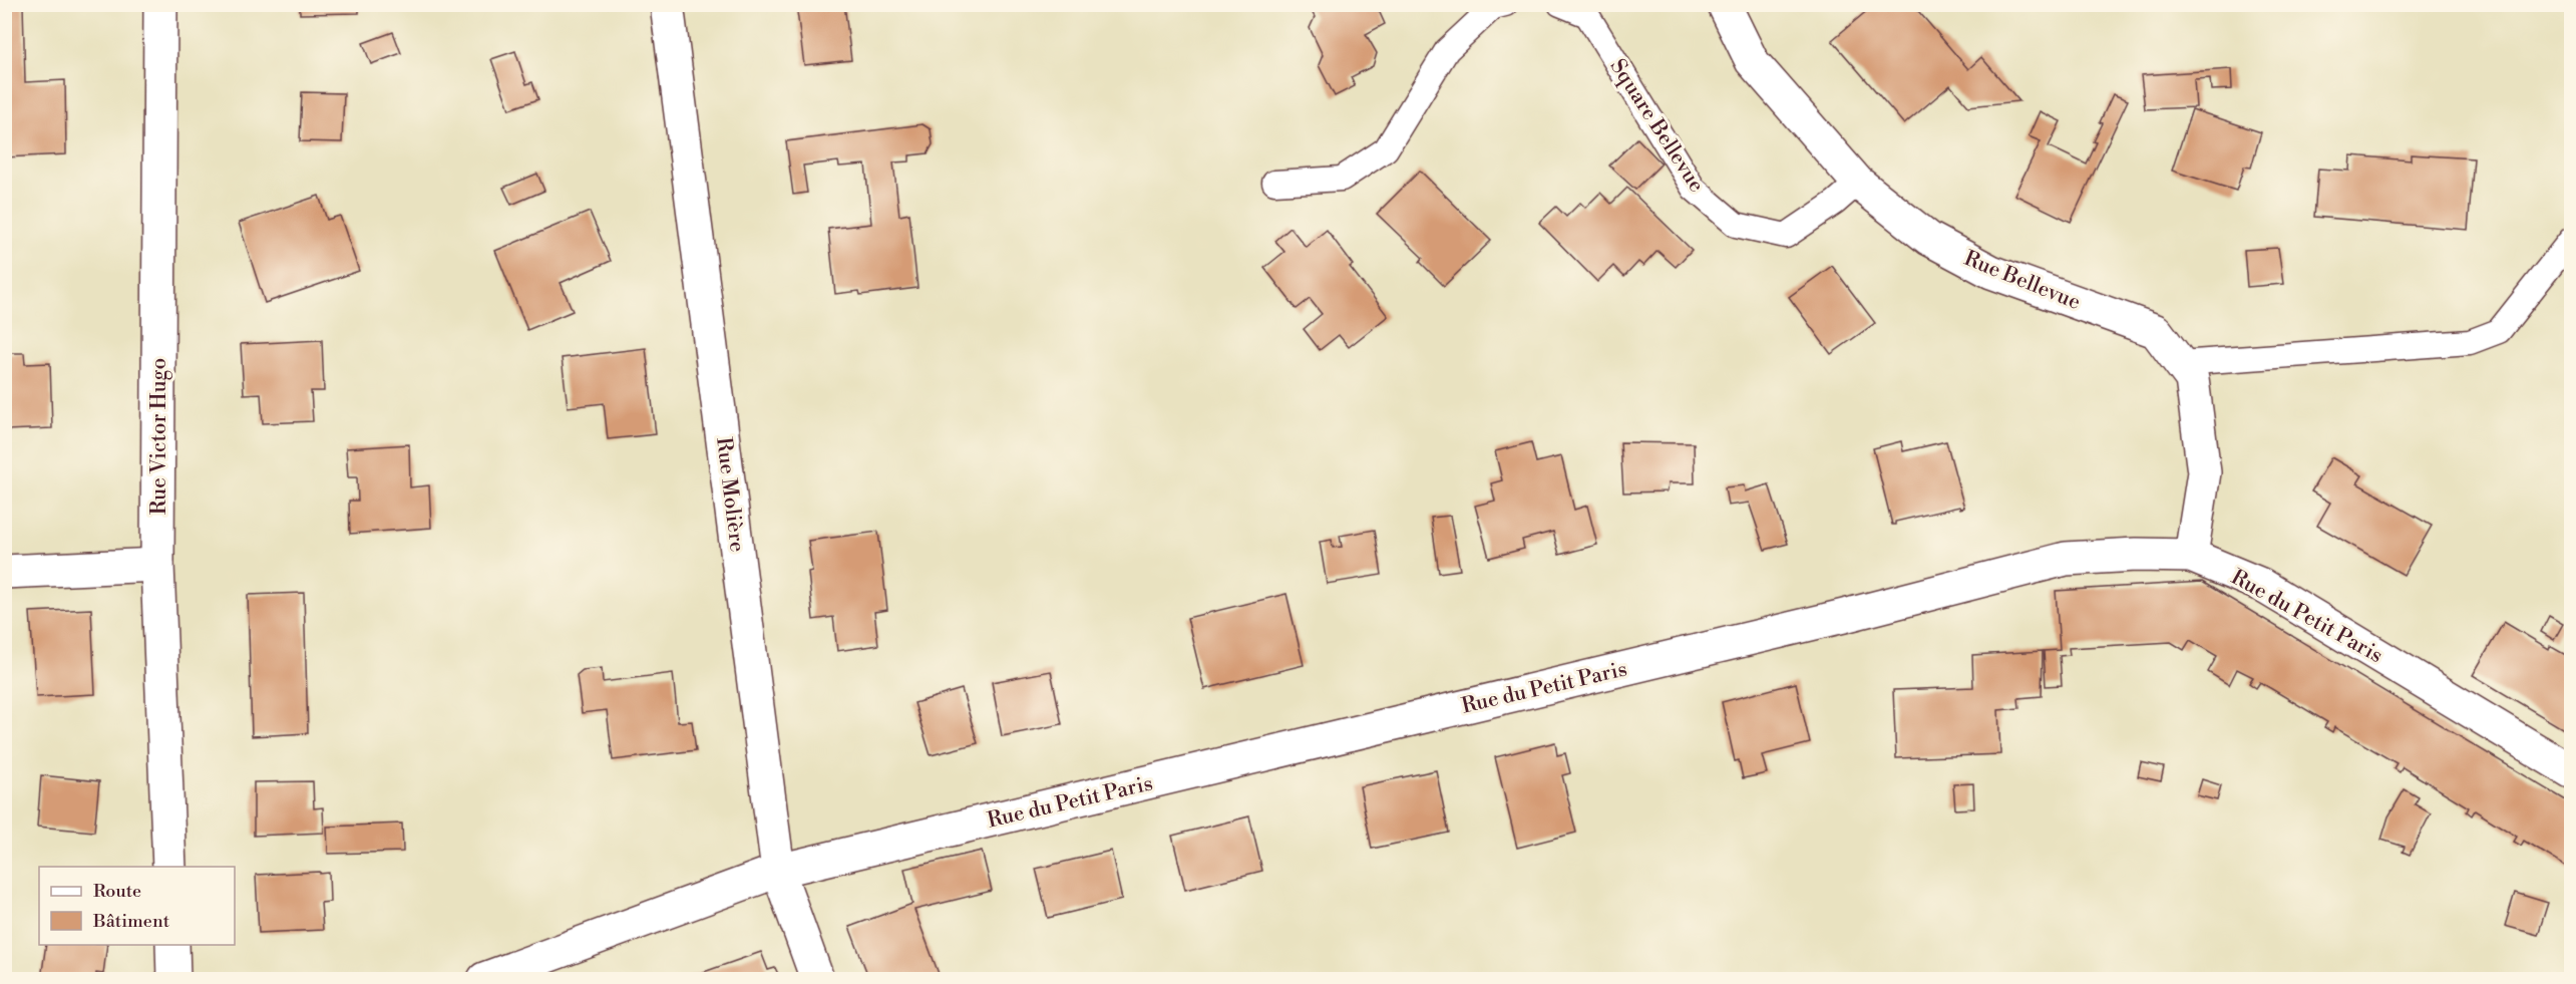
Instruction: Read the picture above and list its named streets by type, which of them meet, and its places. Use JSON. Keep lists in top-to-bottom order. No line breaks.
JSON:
{"streets":{"street":["Rue Bellevue","Rue Victor Hugo","Rue Molière","Rue du Petit Paris"],"lane":["Square Bellevue"]},"crossings":[["Square Bellevue","Rue Bellevue"],["Rue Bellevue","Rue du Petit Paris"],["Rue Molière","Rue du Petit Paris"]],"legend":["Route","Bâtiment"]}
